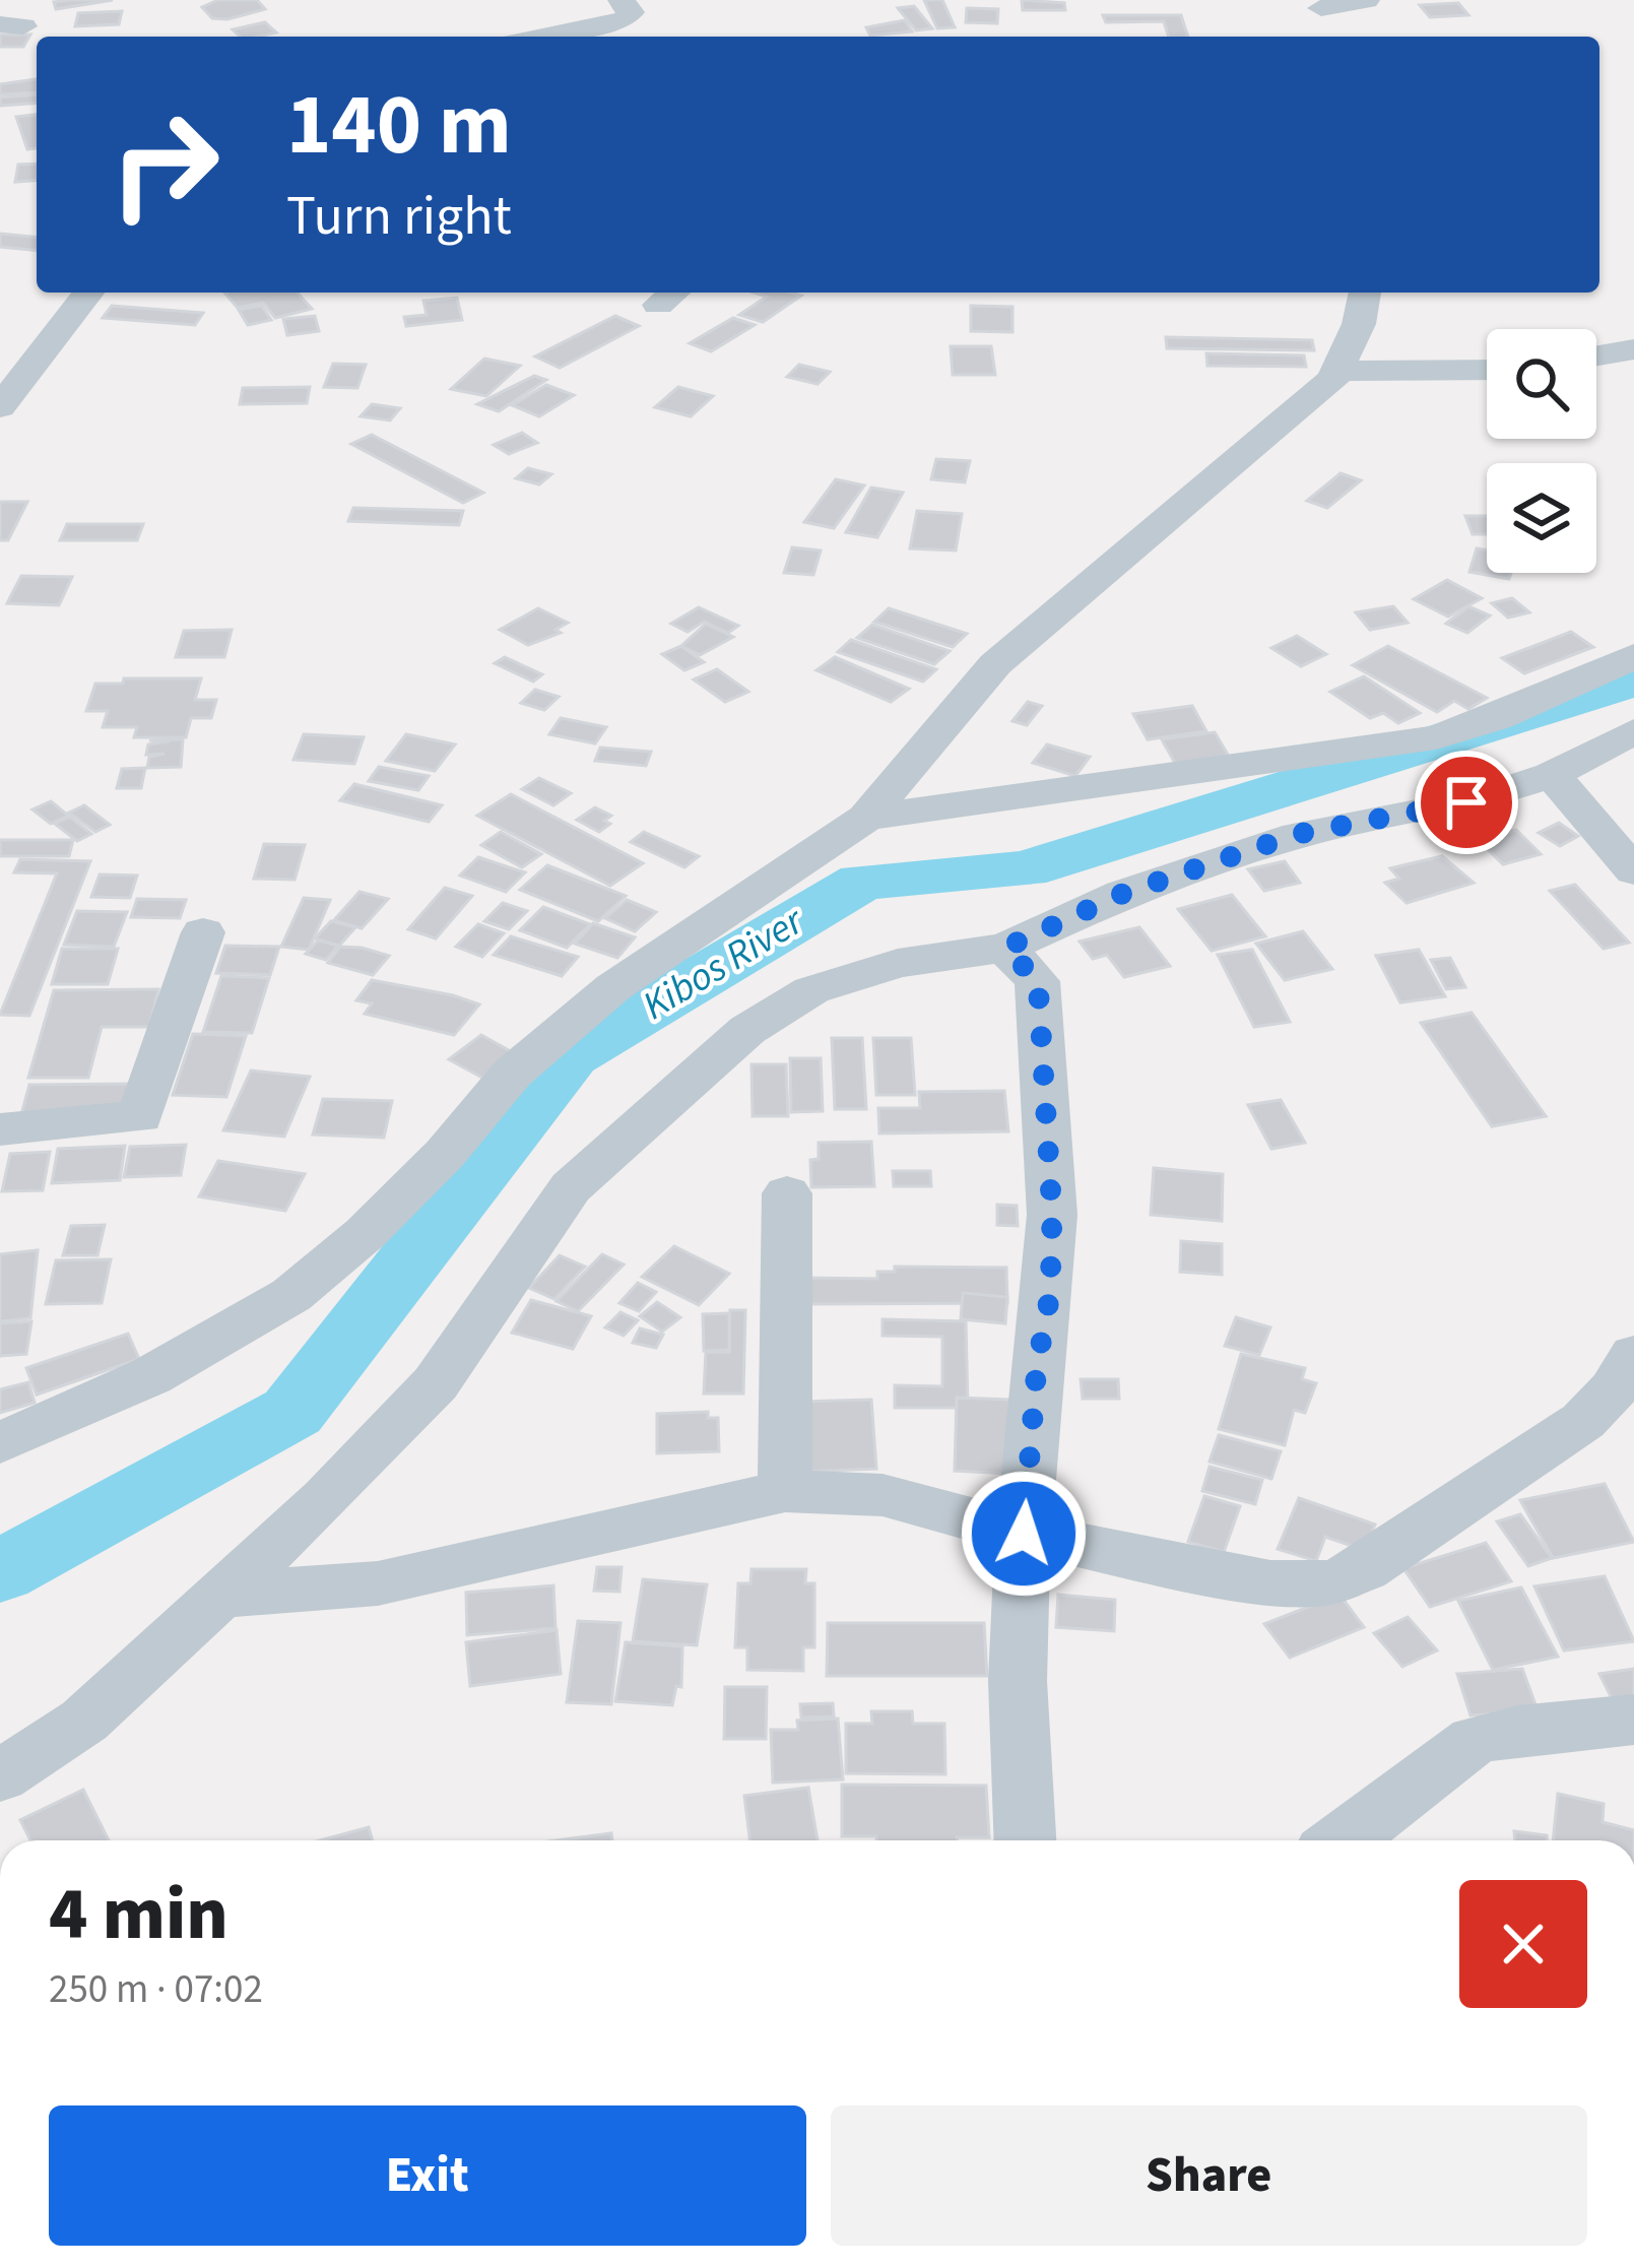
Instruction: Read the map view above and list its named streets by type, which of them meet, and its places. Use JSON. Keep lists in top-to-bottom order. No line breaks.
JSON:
{"water":["Kibos River"],"page":{"turn":["140 m","Turn right"],"heading":["4 min","250 m · 07:02"],"buttons":["Exit","Share"]}}
